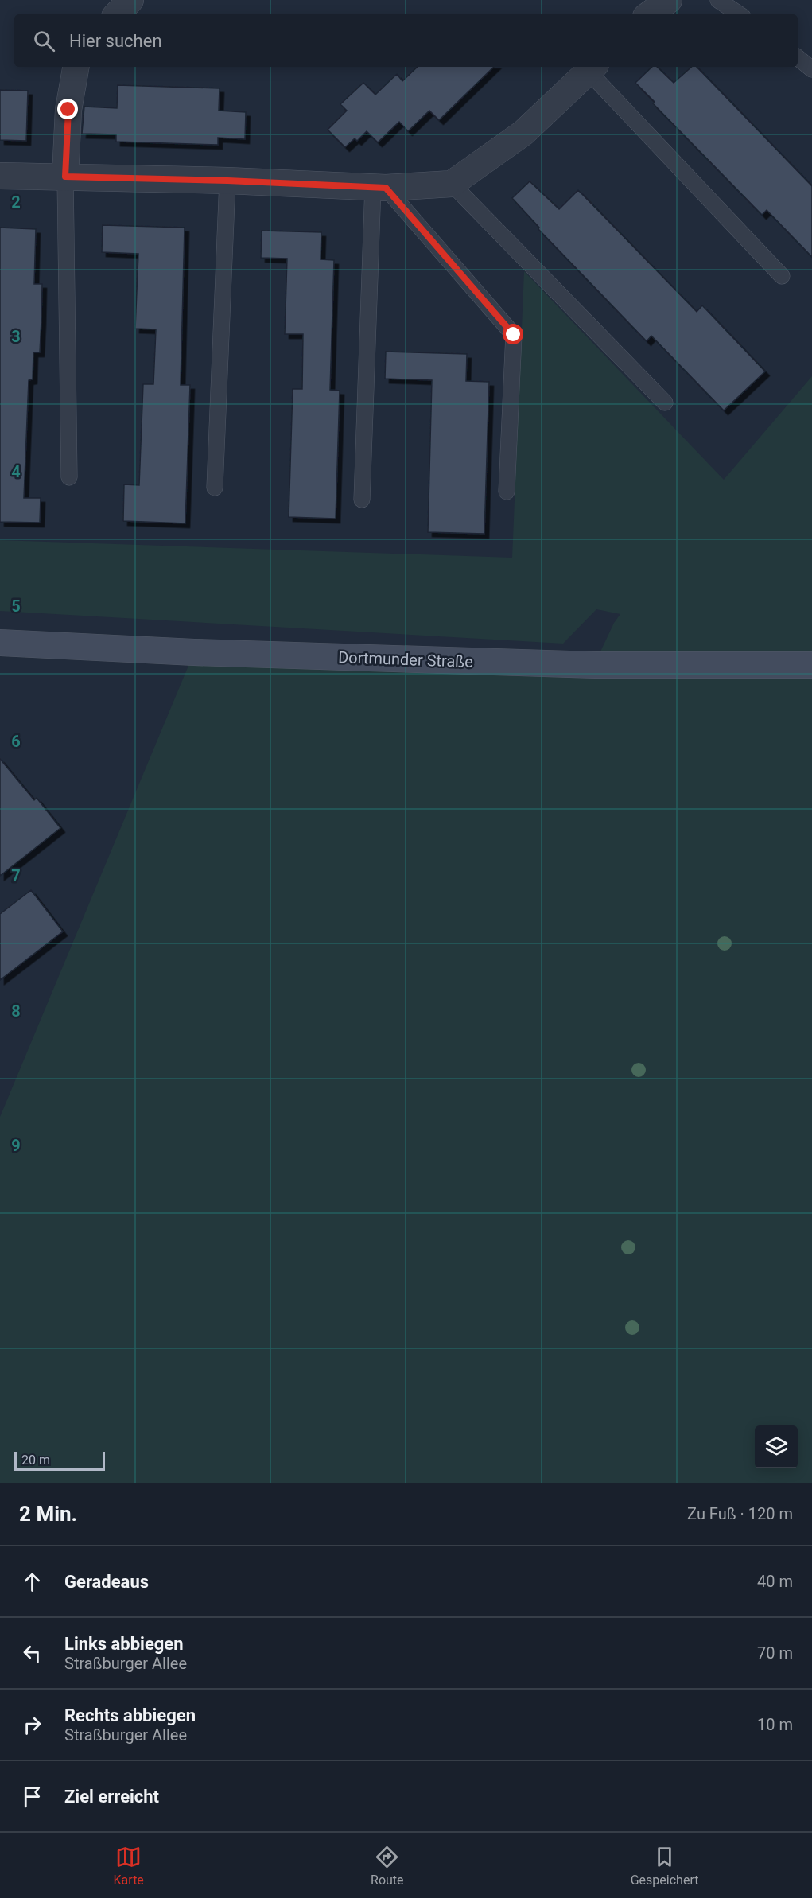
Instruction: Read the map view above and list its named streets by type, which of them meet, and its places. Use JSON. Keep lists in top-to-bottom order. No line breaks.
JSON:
{"streets":{"main road":["Dortmunder Straße"]},"scale_bar":"20 m","page":{"search":"Hier suchen","scale":"20 m","heading":["2 Min.","Zu Fuß · 120 m"],"list":[["Geradeaus","40 m"],["Links abbiegen","Straßburger Allee","70 m"],["Rechts abbiegen","Straßburger Allee","10 m"],"Ziel erreicht"],"nav":["Karte","Route","Gespeichert"]},"grid":{"rows":["2","3","4","5","6","7","8","9"]}}
